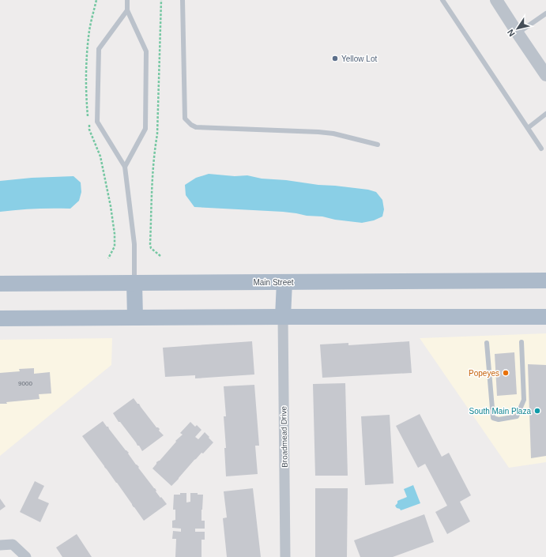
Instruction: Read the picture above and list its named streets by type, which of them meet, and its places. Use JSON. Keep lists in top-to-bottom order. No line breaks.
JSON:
{"streets":{"main road":["Main Street"],"street":["Broadmead Drive"]},"places":["Yellow Lot","Popeyes","South Main Plaza"],"house_numbers":["9000"],"north":"bottom left"}
